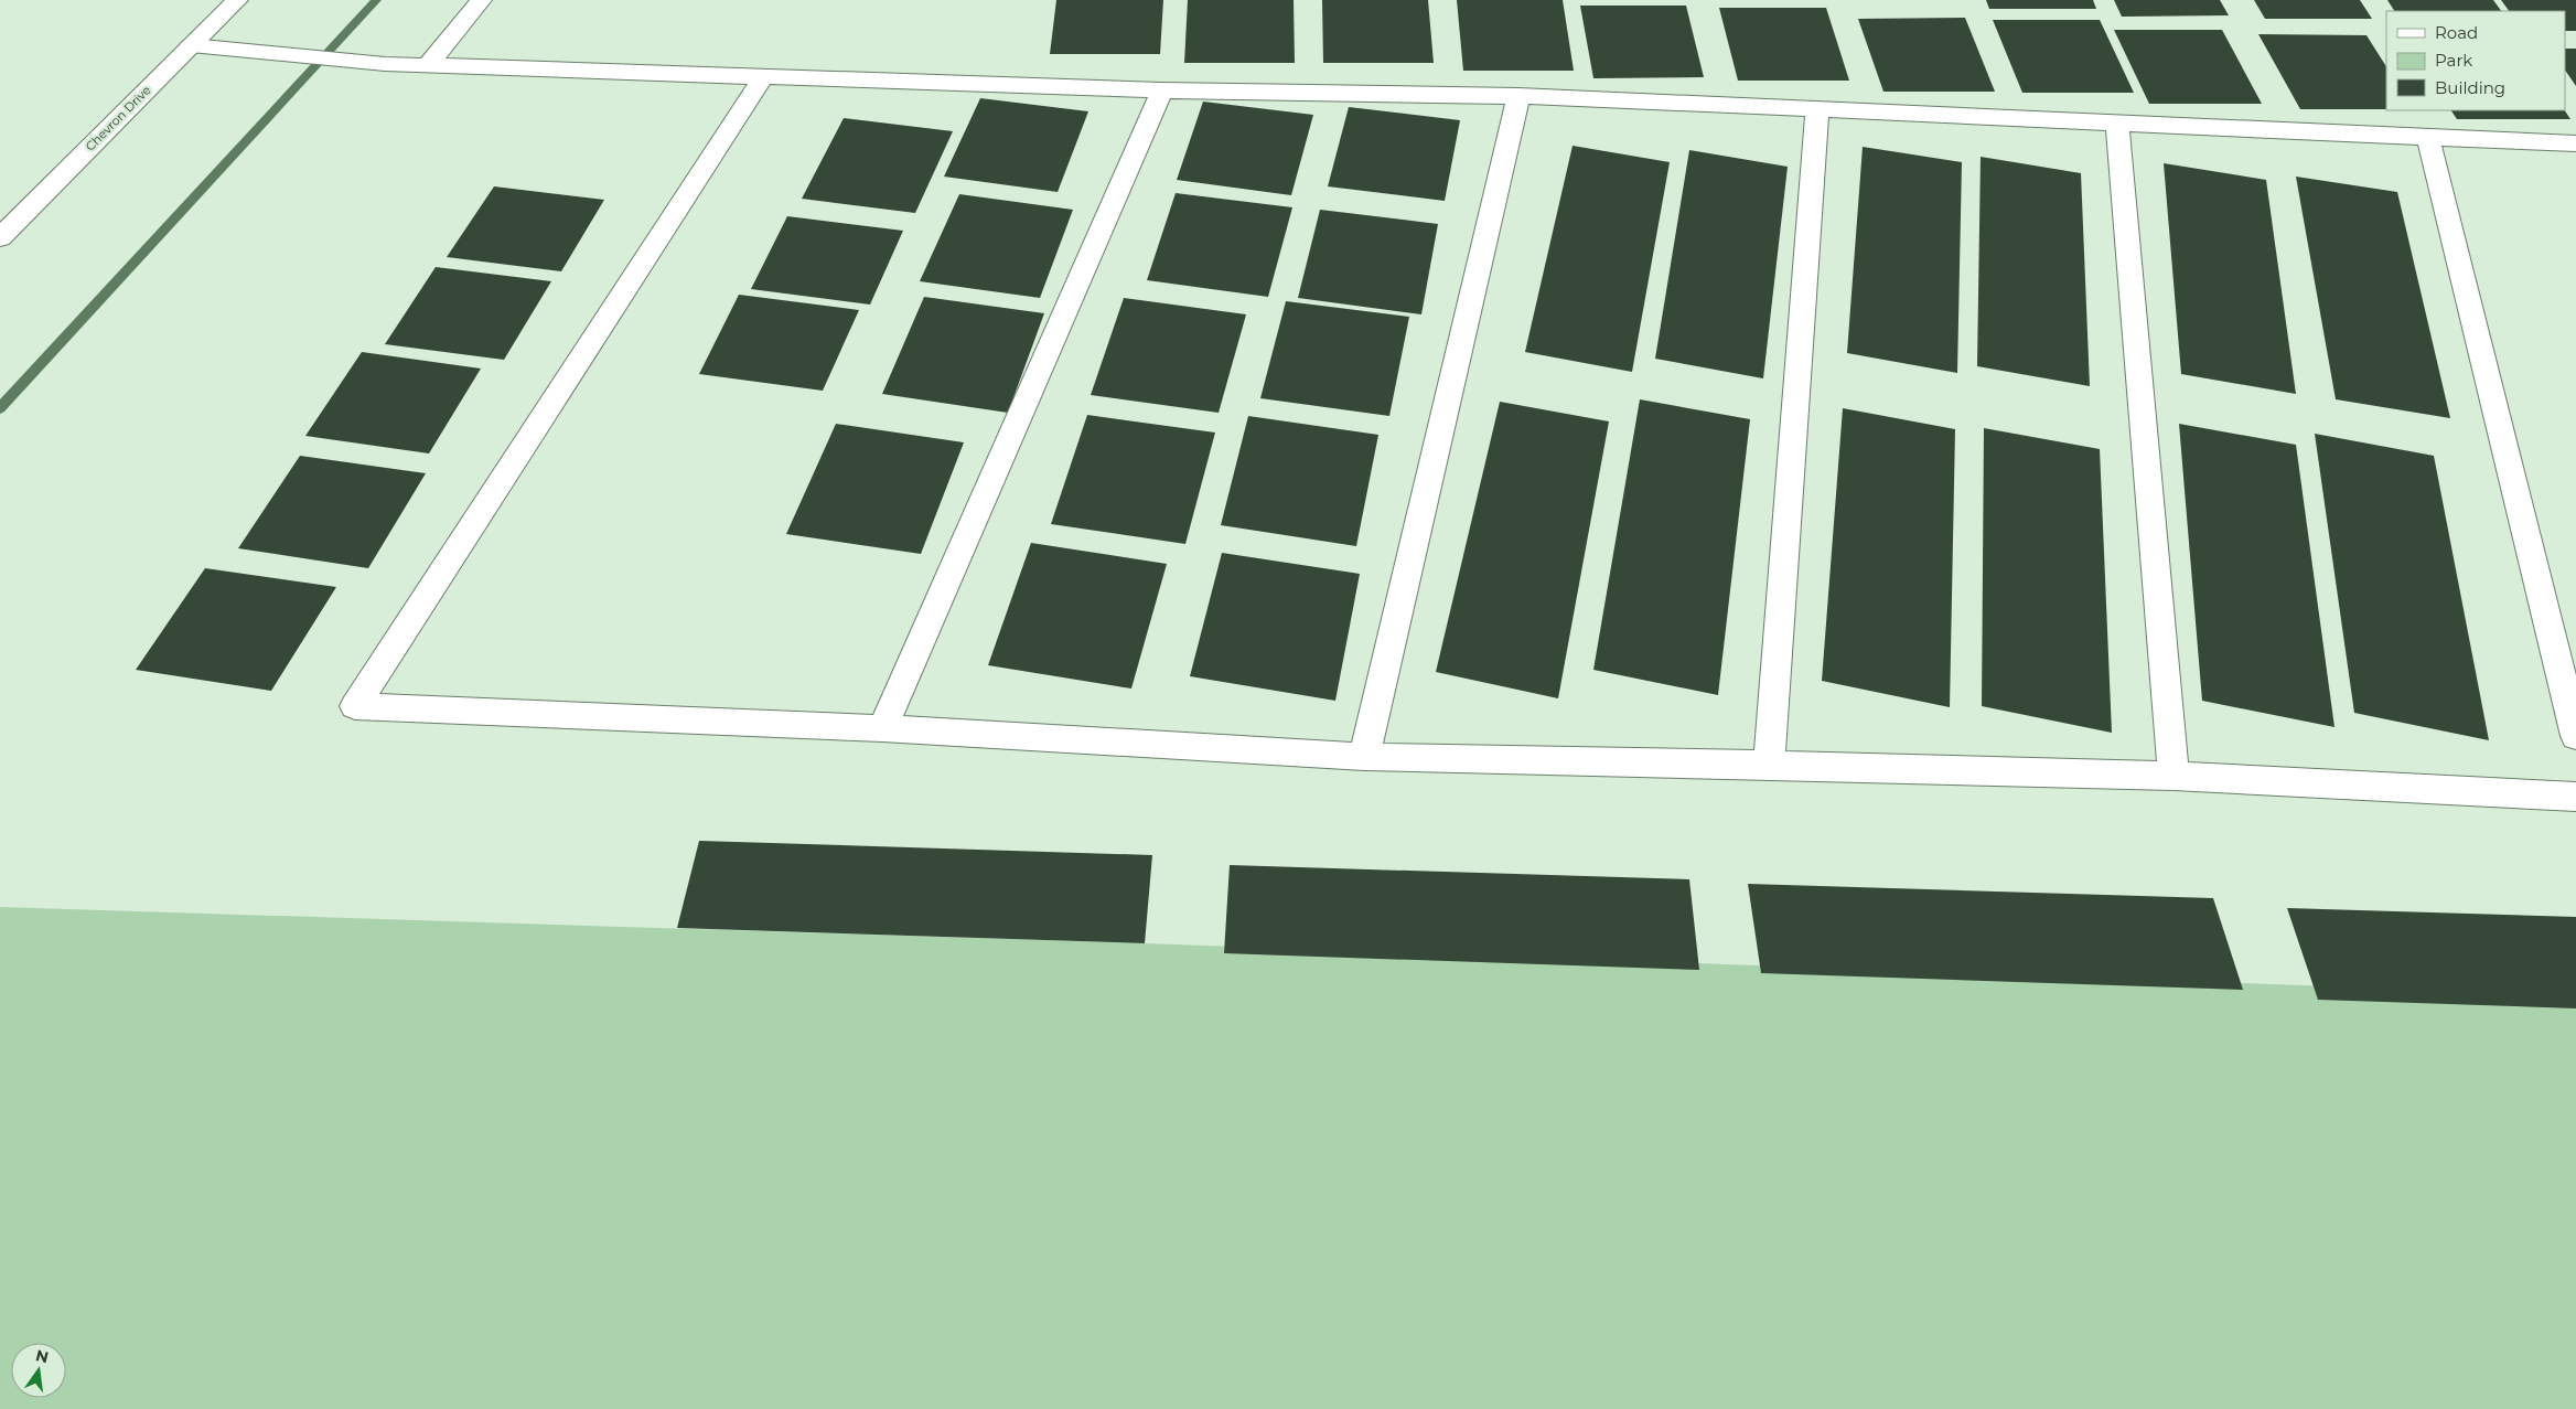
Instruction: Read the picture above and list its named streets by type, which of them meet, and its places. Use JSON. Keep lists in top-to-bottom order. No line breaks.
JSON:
{"streets":{"street":["Chevron Drive"]},"legend":["Road","Park","Building"],"north":"top"}
